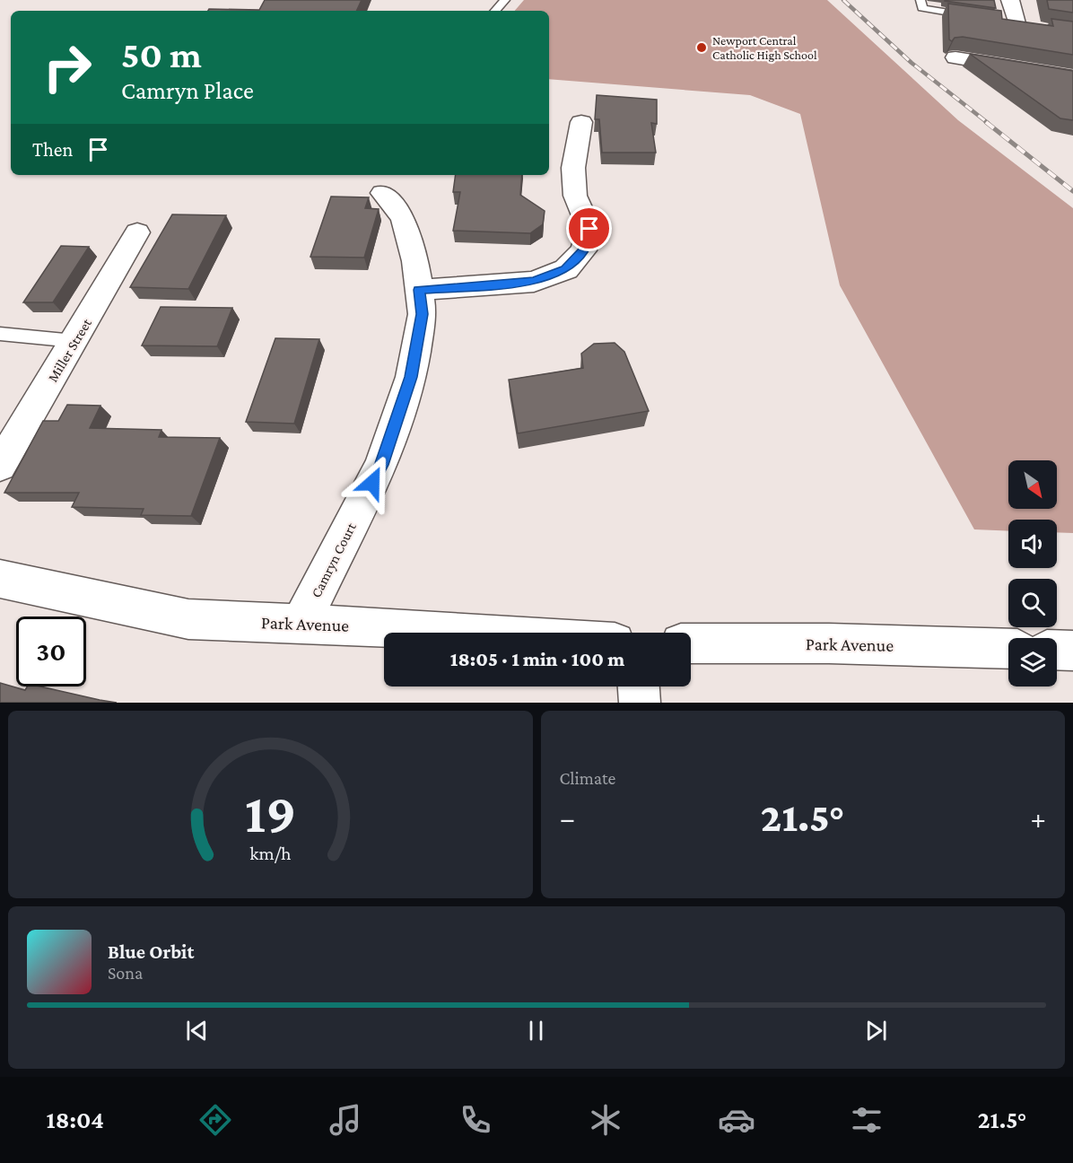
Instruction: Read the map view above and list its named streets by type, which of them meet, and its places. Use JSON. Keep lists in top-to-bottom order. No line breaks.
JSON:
{"streets":{"street":["Miller Street","Camryn Court","Park Avenue"]},"crossings":[["Camryn Court","Park Avenue"]],"places":["Newport Central Catholic High School"],"north":"bottom right","page":{"turn":["50 m","Camryn Place"],"then":"Then","limit":"30","trip":"18:05 · 1 min · 100 m","tile":"Climate","heat":["−","21.5°","+"],"song":["Blue Orbit","Sona"],"tabs":["18:04","21.5°"],"gauge":["19","km/h"]}}
